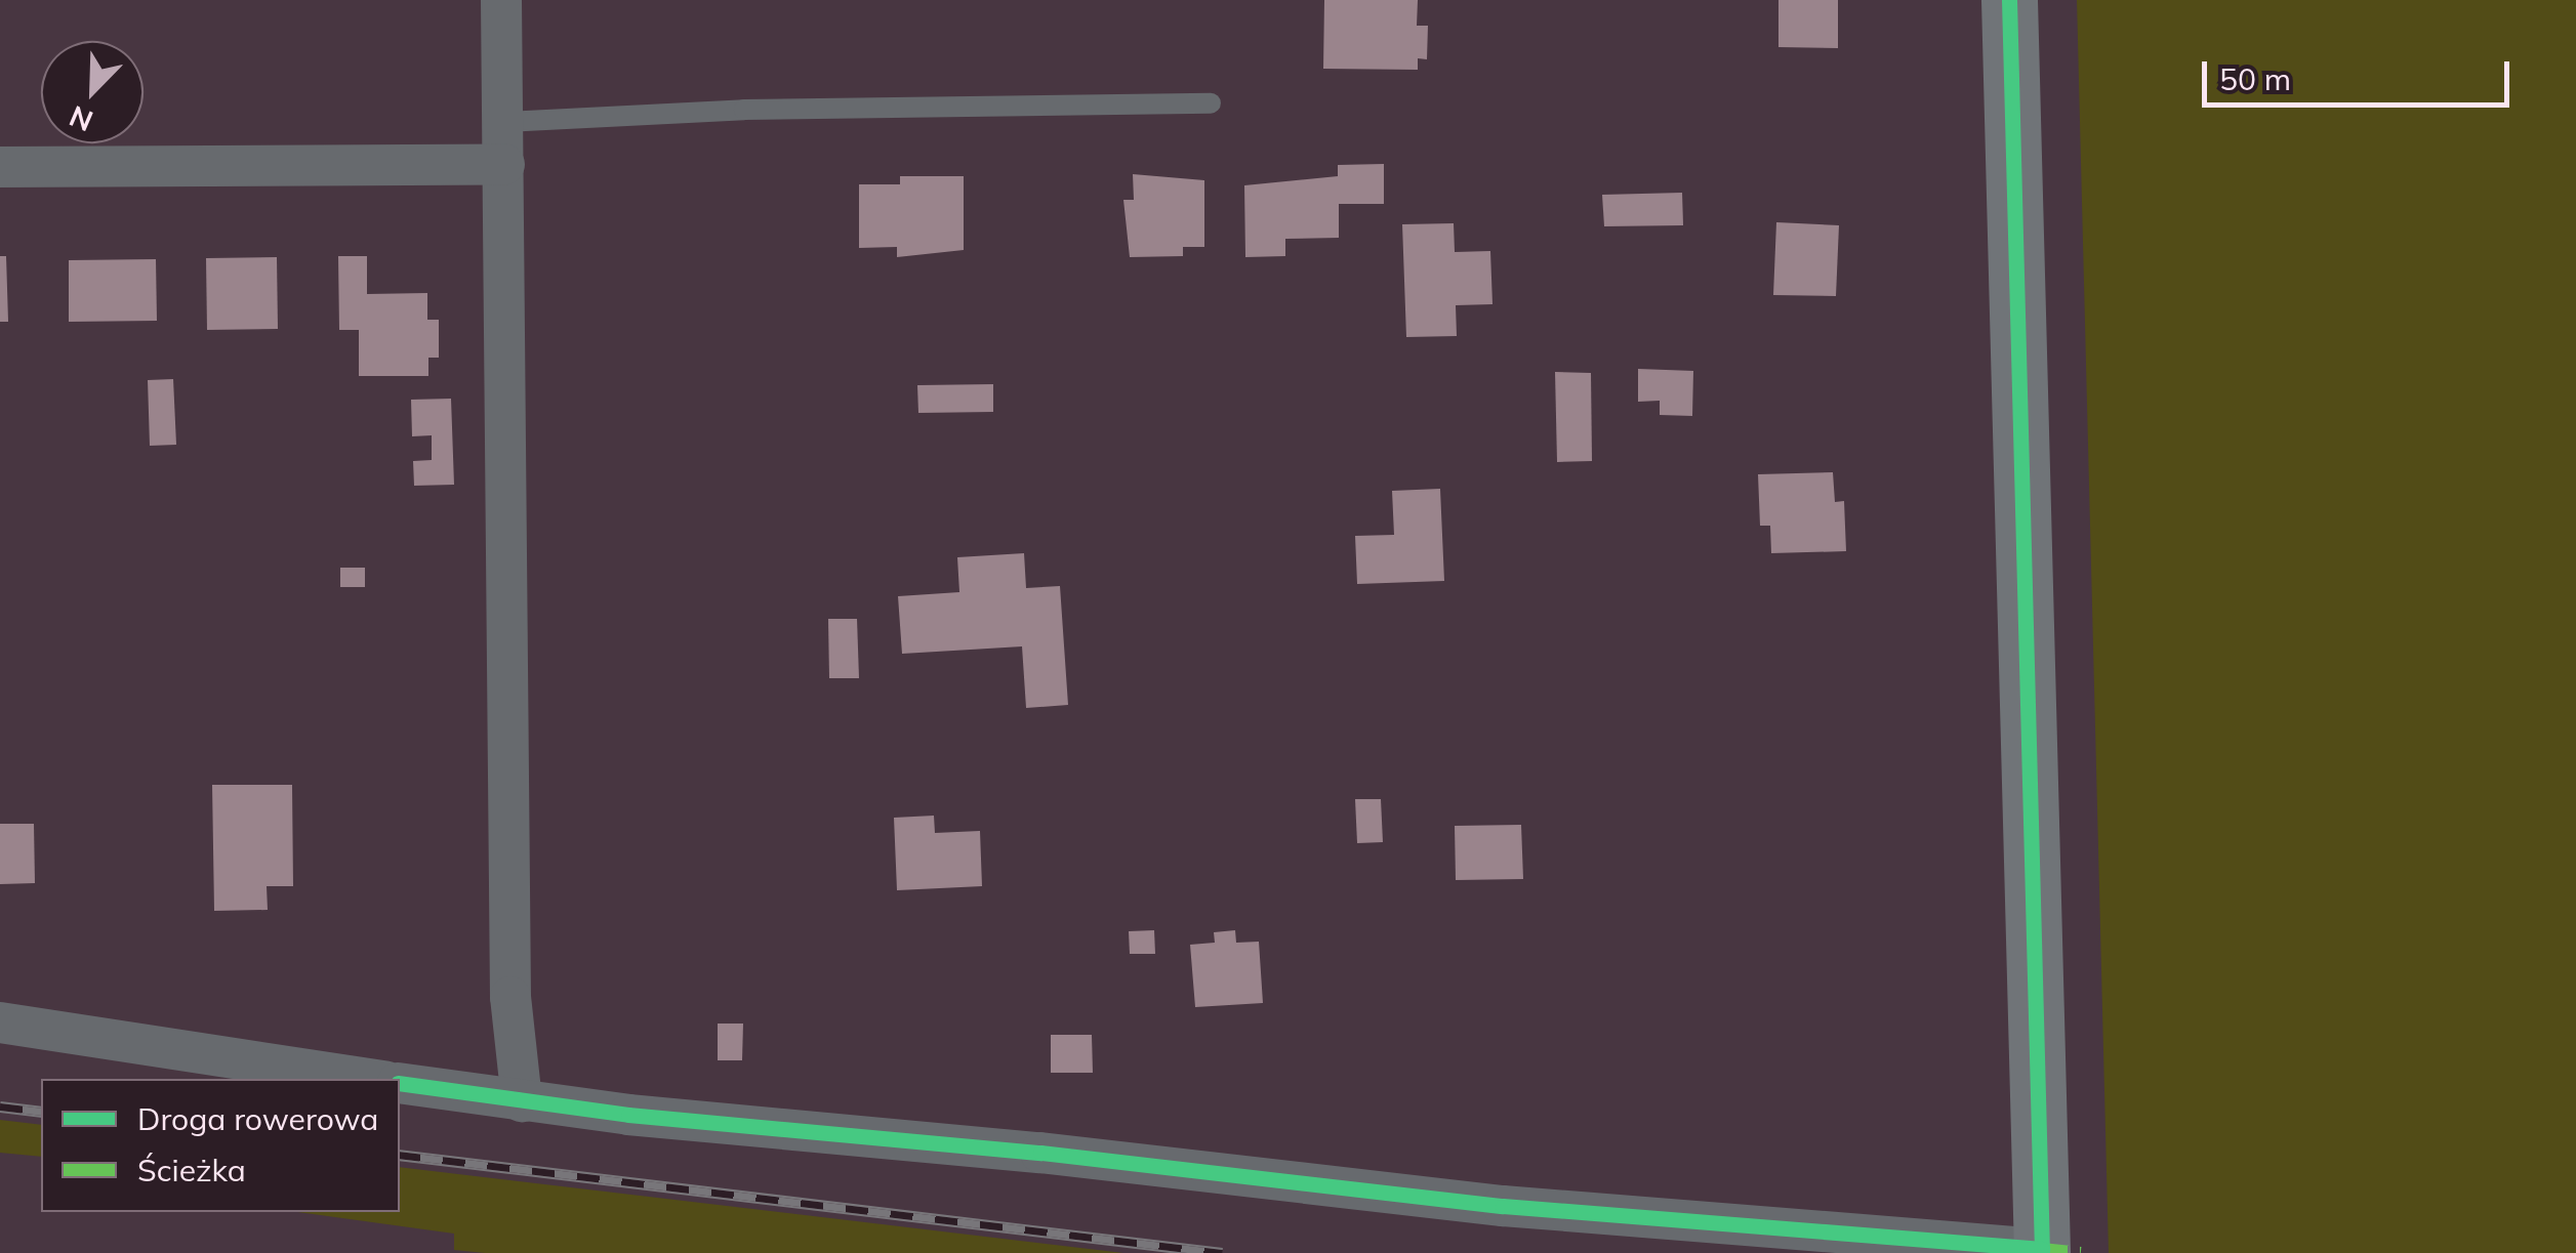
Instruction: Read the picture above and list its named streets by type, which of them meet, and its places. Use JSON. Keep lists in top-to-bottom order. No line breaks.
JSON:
{"legend":["Droga rowerowa","Ścieżka"],"scale_bar":"50 m","north":"bottom left"}
